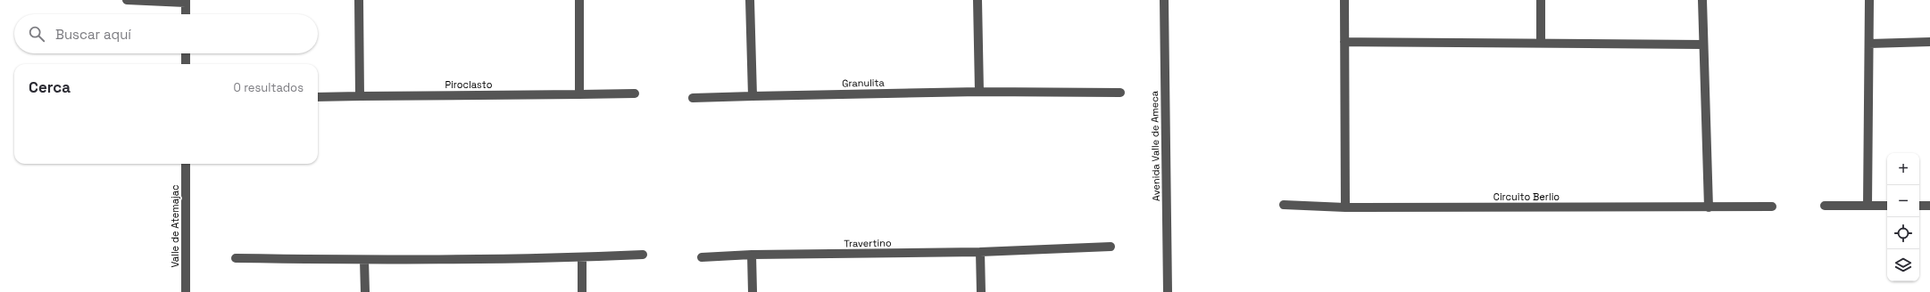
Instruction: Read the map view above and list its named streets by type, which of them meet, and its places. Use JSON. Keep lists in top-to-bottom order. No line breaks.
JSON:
{"streets":{"street":["Granulita","Piroclasto","Avenida Valle de Ameca","Circuito Berlio","Valle de Atemajac","Travertino"]},"page":{"search":"Buscar aquí","heading":["Cerca","0 resultados"],"map_buttons":["+","−"]}}
